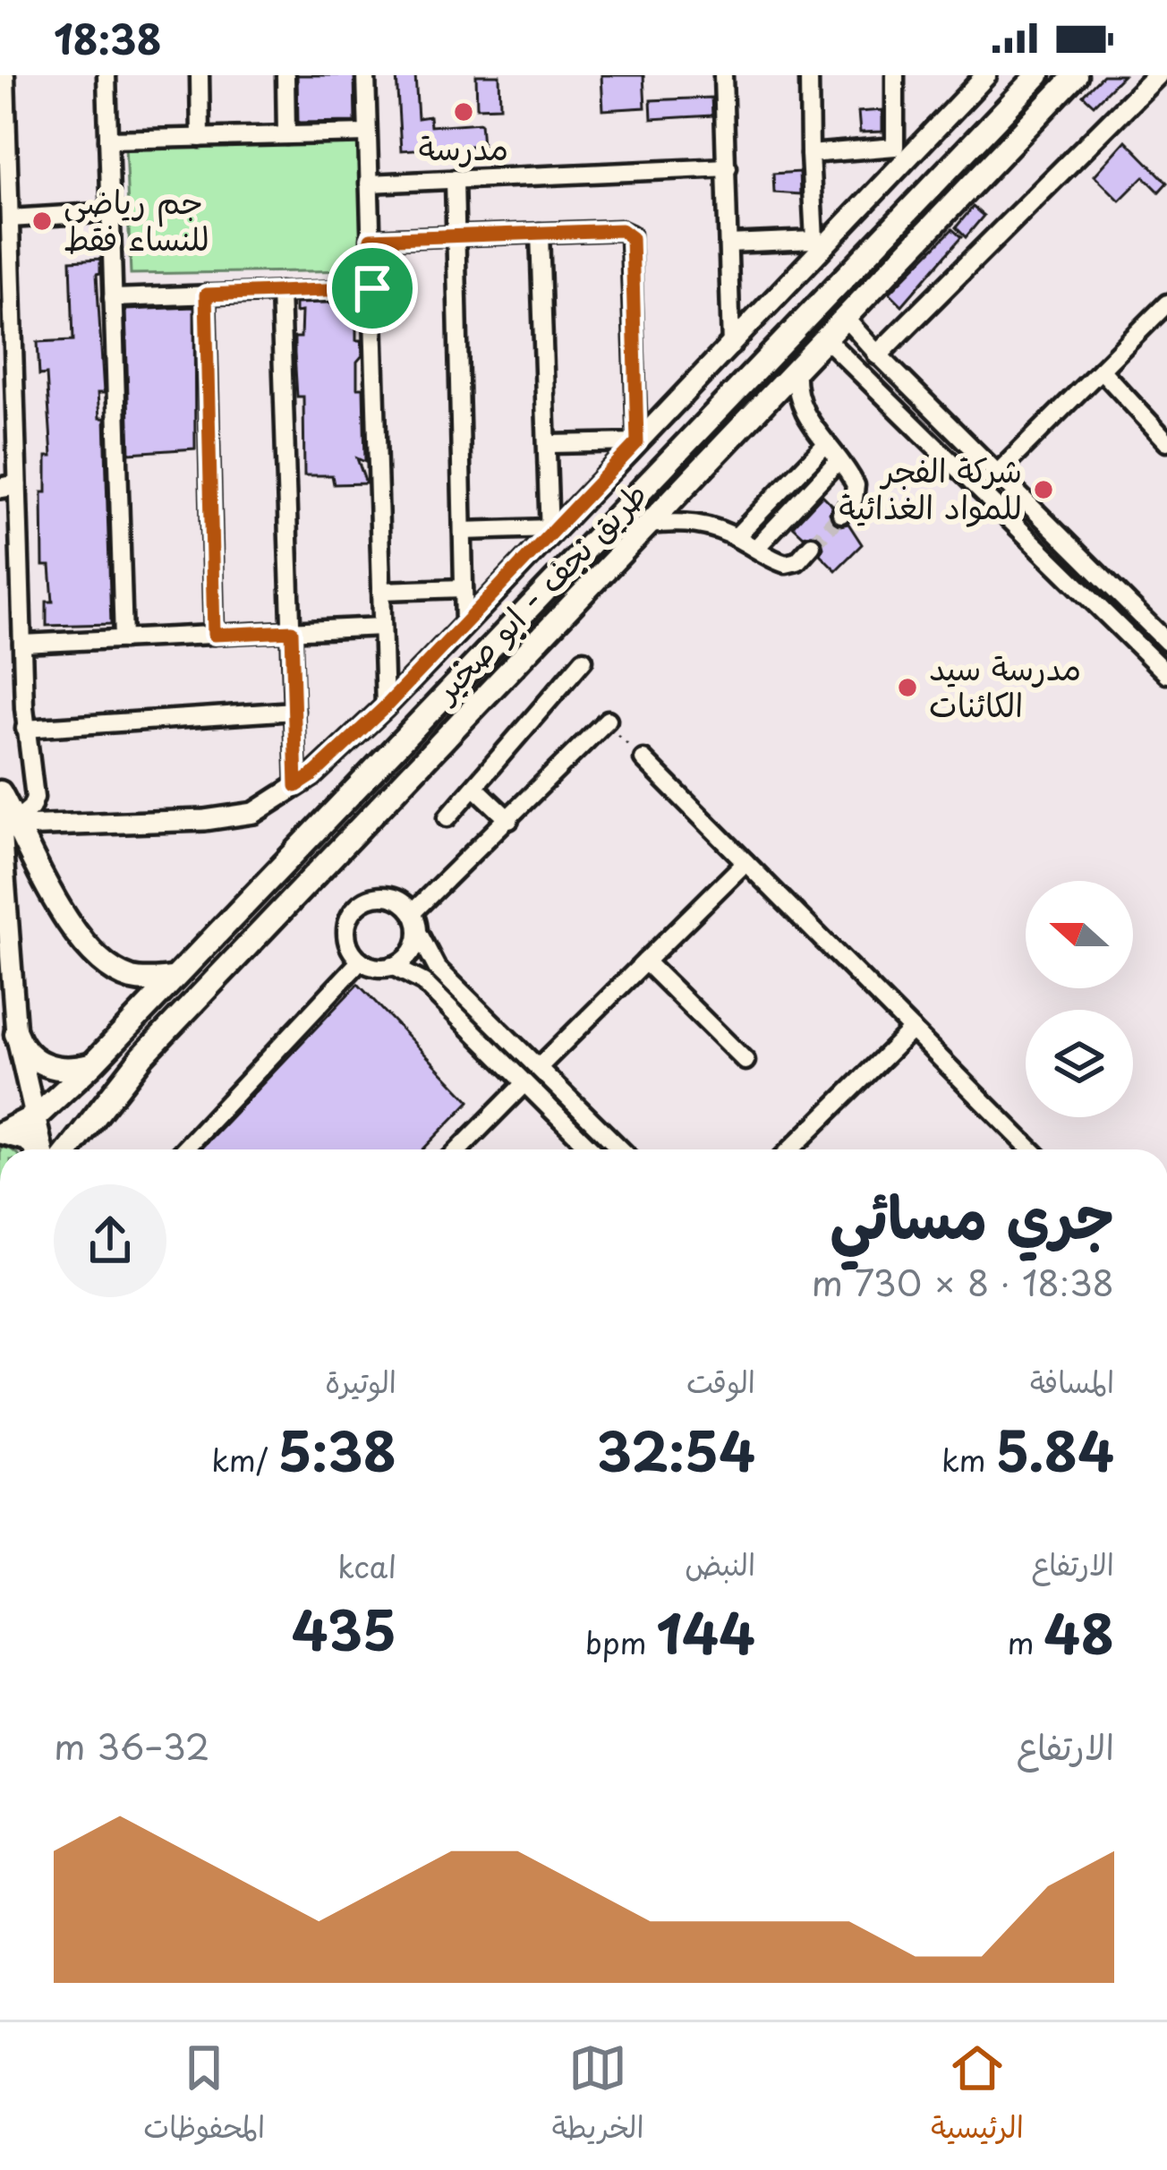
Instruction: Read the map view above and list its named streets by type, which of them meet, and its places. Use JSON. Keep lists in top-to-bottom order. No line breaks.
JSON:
{"streets":{"highway":["طريق نجف - ابو صخير"]},"places":["مدرسة","جم رياضي للنساء فقط","شركة الفجر للمواد الغذائية","مدرسة سيد الكائنات"],"north":"left","page":{"status":"18:38","heading":["جري مسائي","18:38 · 8 × 730 m"],"stats":[["المسافة","5.84 km"],["الوقت","32:54"],["الوتيرة","5:38 /km"],["الارتفاع","48 m"],["النبض","144 bpm"],["kcal","435"]],"chart":["الارتفاع","32–36 m"],"tabs":["الرئيسية","الخريطة","المحفوظات"]}}
